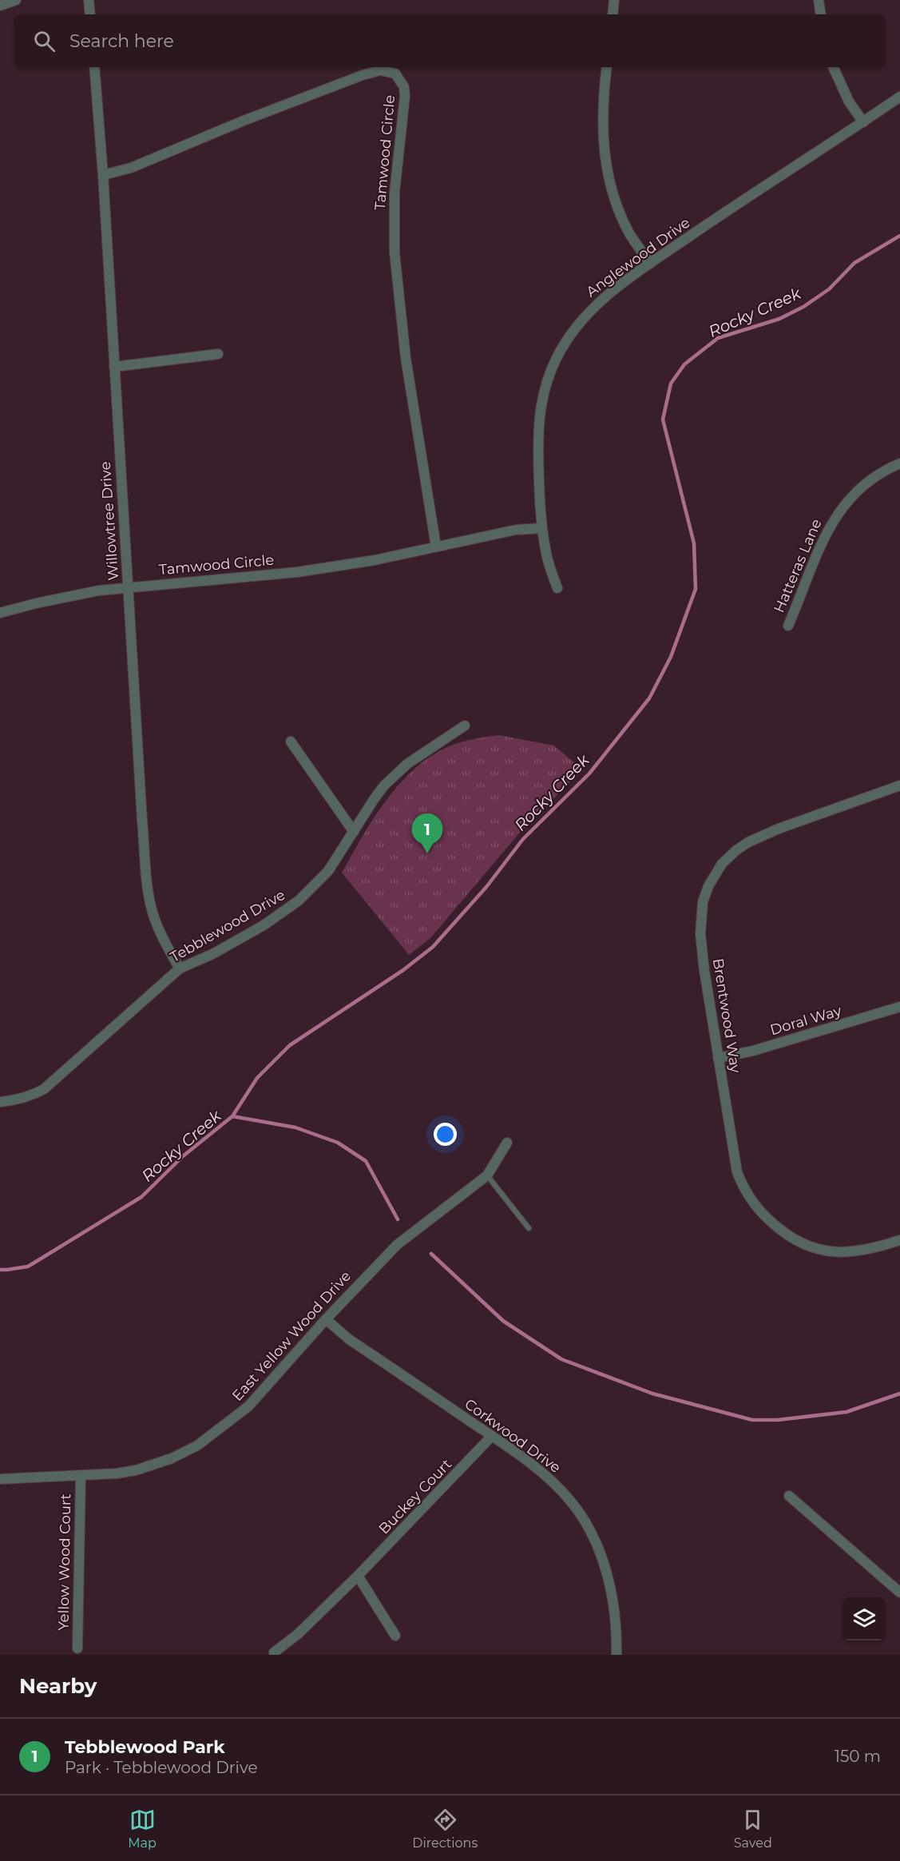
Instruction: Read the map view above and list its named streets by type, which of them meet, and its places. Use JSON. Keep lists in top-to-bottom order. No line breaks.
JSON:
{"streets":{"street":["Tamwood Circle","Anglewood Drive","Willowtree Drive","Hatteras Lane","Tebblewood Drive","Brentwood Way","Doral Way","East Yellow Wood Drive","Corkwood Drive","Buckey Court","Yellow Wood Court"]},"crossings":[["Tamwood Circle","Anglewood Drive"],["Tamwood Circle","Willowtree Drive"],["Willowtree Drive","Tebblewood Drive"],["Brentwood Way","Doral Way"],["East Yellow Wood Drive","Corkwood Drive"],["East Yellow Wood Drive","Yellow Wood Court"],["Corkwood Drive","Buckey Court"]],"water":["Rocky Creek"],"page":{"search":"Search here","pins":"1","heading":"Nearby","list":[{"mark":"1","name":"Tebblewood Park","note":"Park · Tebblewood Drive","value":"150 m"}],"nav":["Map","Directions","Saved"]}}
